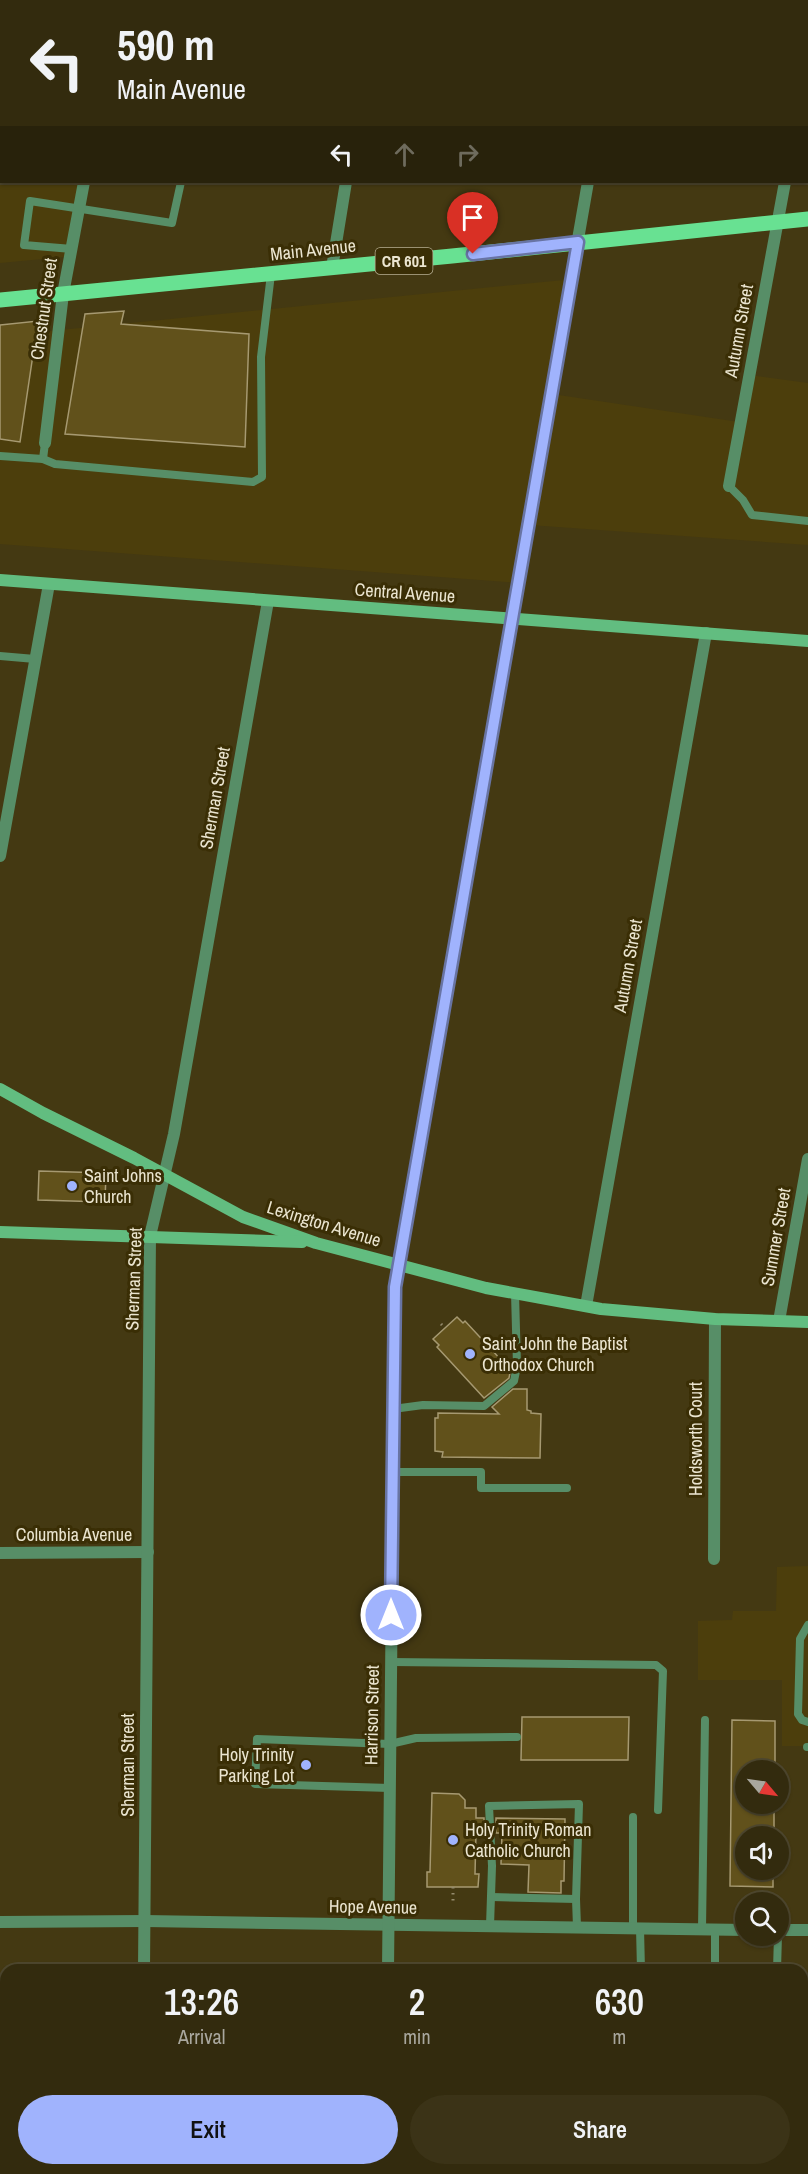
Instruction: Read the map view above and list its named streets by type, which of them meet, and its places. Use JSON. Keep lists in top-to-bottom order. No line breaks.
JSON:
{"streets":{"main road":["Main Avenue","CR 601","Central Avenue","Lexington Avenue"],"street":["Chestnut Street","Autumn Street","Sherman Street","Summer Street","Holdsworth Court","Columbia Avenue","Harrison Street","Hope Avenue"]},"crossings":[["Main Avenue","Chestnut Street"],["Main Avenue","Autumn Street"],["Main Avenue","Harrison Street"],["Autumn Street","Central Avenue"],["Autumn Street","Lexington Avenue"],["Central Avenue","Sherman Street"],["Central Avenue","Harrison Street"],["Sherman Street","Lexington Avenue"],["Sherman Street","Columbia Avenue"],["Sherman Street","Hope Avenue"],["Lexington Avenue","Summer Street"],["Lexington Avenue","Holdsworth Court"],["Lexington Avenue","Harrison Street"],["Harrison Street","Hope Avenue"]],"places":["Saint Johns Church","Saint John the Baptist Orthodox Church","Holy Trinity Parking Lot","Holy Trinity Roman Catholic Church"],"north":"bottom right","page":{"turn":["590 m","Main Avenue"],"eta":["13:26","Arrival","2","min","630","m"],"buttons":["Exit","Share"]}}
